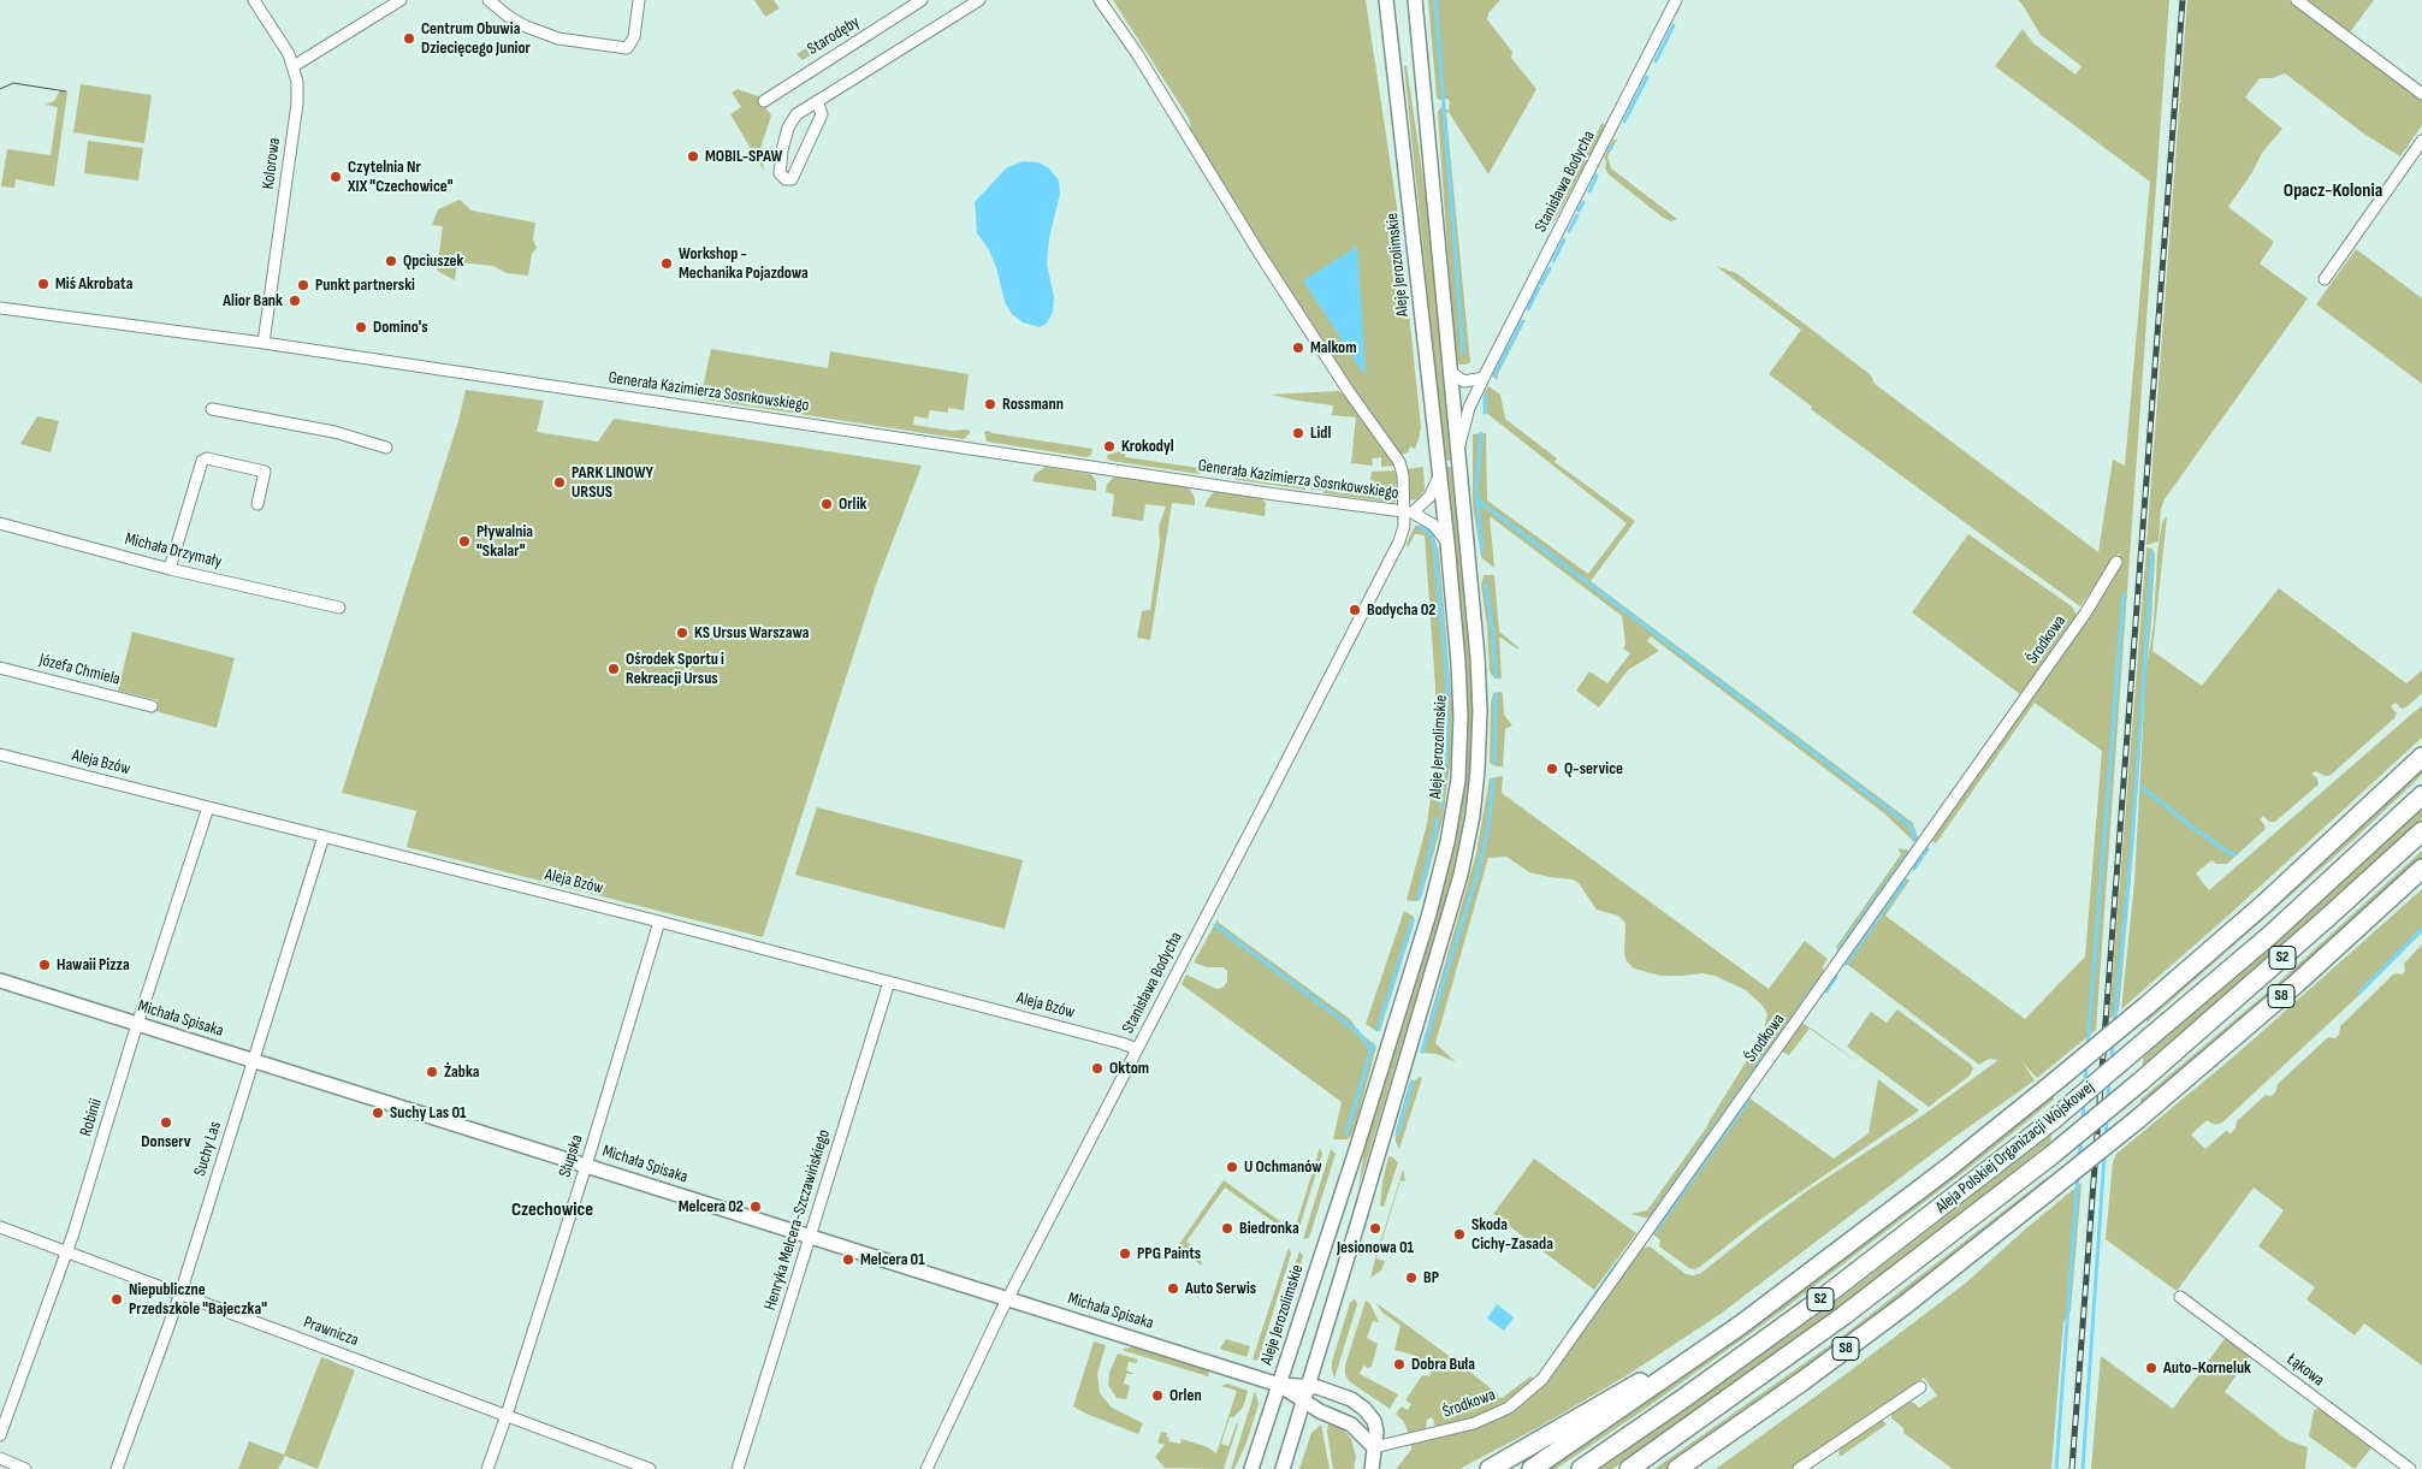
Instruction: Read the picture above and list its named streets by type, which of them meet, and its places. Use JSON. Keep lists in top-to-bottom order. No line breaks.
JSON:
{"streets":{"highway":["S2","S8","Aleja Polskiej Organizacji Wojskowej"],"main road":["Aleje Jerozolimskie","Michała Spisaka"],"street":["Starodęby","Kolorowa","Stanisława Bodycha","Generała Kazimierza Sosnkowskiego","Michała Drzymały","Środkowa","Józefa Chmiela","Aleja Bzów","Robinii","Suchy Las","Słupska","Henryka Melcera-Szczawińskiego","Prawnicza","Łąkowa"]},"crossings":[["Kolorowa","Generała Kazimierza Sosnkowskiego"],["Stanisława Bodycha","Generała Kazimierza Sosnkowskiego"],["Stanisława Bodycha","Aleja Bzów"],["Stanisława Bodycha","Michała Spisaka"],["Aleje Jerozolimskie","Generała Kazimierza Sosnkowskiego"],["Aleje Jerozolimskie","Michała Spisaka"],["Środkowa","Michała Spisaka"],["Aleja Bzów","Robinii"],["Aleja Bzów","Suchy Las"],["Aleja Bzów","Słupska"],["Aleja Bzów","Henryka Melcera-Szczawińskiego"],["Michała Spisaka","Robinii"],["Michała Spisaka","Suchy Las"],["Michała Spisaka","Słupska"],["Michała Spisaka","Henryka Melcera-Szczawińskiego"],["Robinii","Prawnicza"],["Suchy Las","Prawnicza"],["Słupska","Prawnicza"]],"districts":["Opacz-Kolonia","Czechowice"],"places":["Centrum Obuwia Dziecięcego Junior","MOBIL-SPAW","Czytelnia Nr XIX \"Czechowice\"","Qpciuszek","Workshop - Mechanika Pojazdowa","Miś Akrobata","Punkt partnerski","Alior Bank","Domino's","Malkom","Rossmann","Lidl","Krokodyl","PARK LINOWY URSUS","Orlik","Pływalnia \"Skalar\"","Bodycha 02","KS Ursus Warszawa","Ośrodek Sportu i Rekreacji Ursus","Q-service","Hawaii Pizza","Oktom","Żabka","Suchy Las 01","Donserv","U Ochmanów","Melcera 02","Biedronka","Jesionowa 01","Skoda Cichy-Zasada","PPG Paints","Melcera 01","BP","Auto Serwis","Niepubliczne Przedszkole \"Bajeczka\"","Dobra Buła","Auto-Korneluk","Orlen"]}
